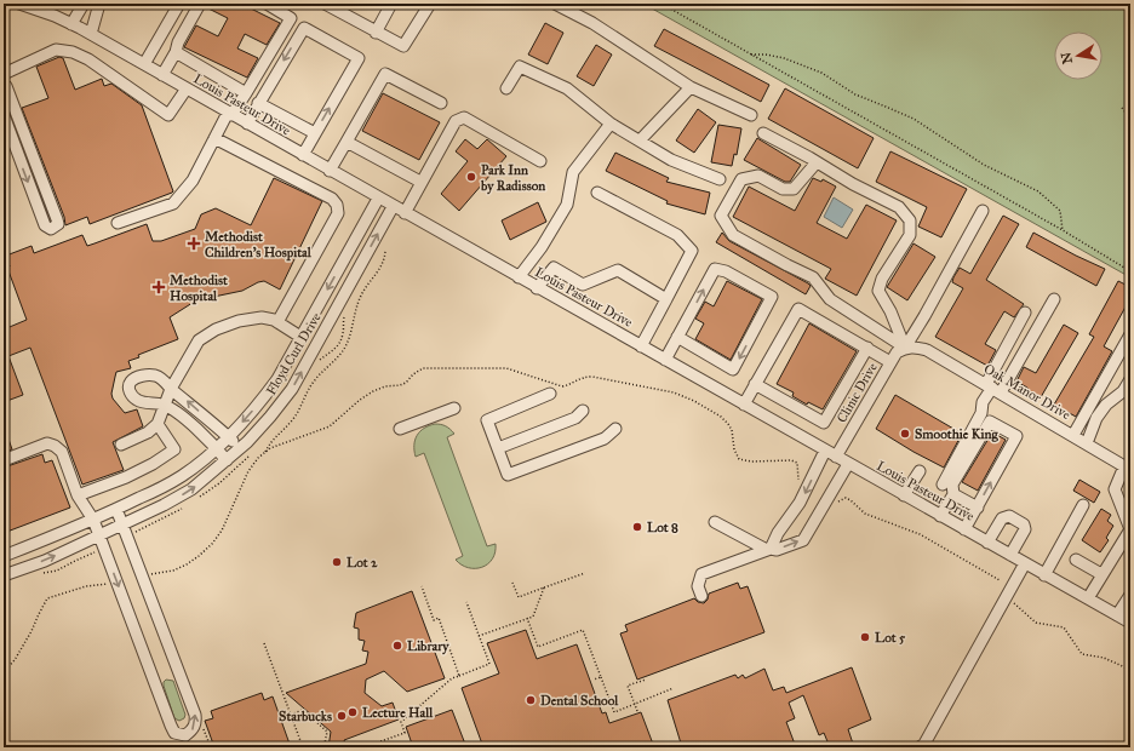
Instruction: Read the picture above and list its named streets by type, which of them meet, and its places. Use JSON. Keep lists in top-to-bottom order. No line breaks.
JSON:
{"streets":{"street":["Louis Pasteur Drive","Floyd Curl Drive","Oak Manor Drive","Clinic Drive"]},"crossings":[["Louis Pasteur Drive","Floyd Curl Drive"],["Louis Pasteur Drive","Clinic Drive"],["Oak Manor Drive","Clinic Drive"]],"places":{"other":["Park Inn by Radisson","Smoothie King","Lot 8","Lot 2","Lot 5","Library","Dental School","Lecture Hall","Starbucks"],"health":["Methodist Children's Hospital","Methodist Hospital"]},"north":"left"}
